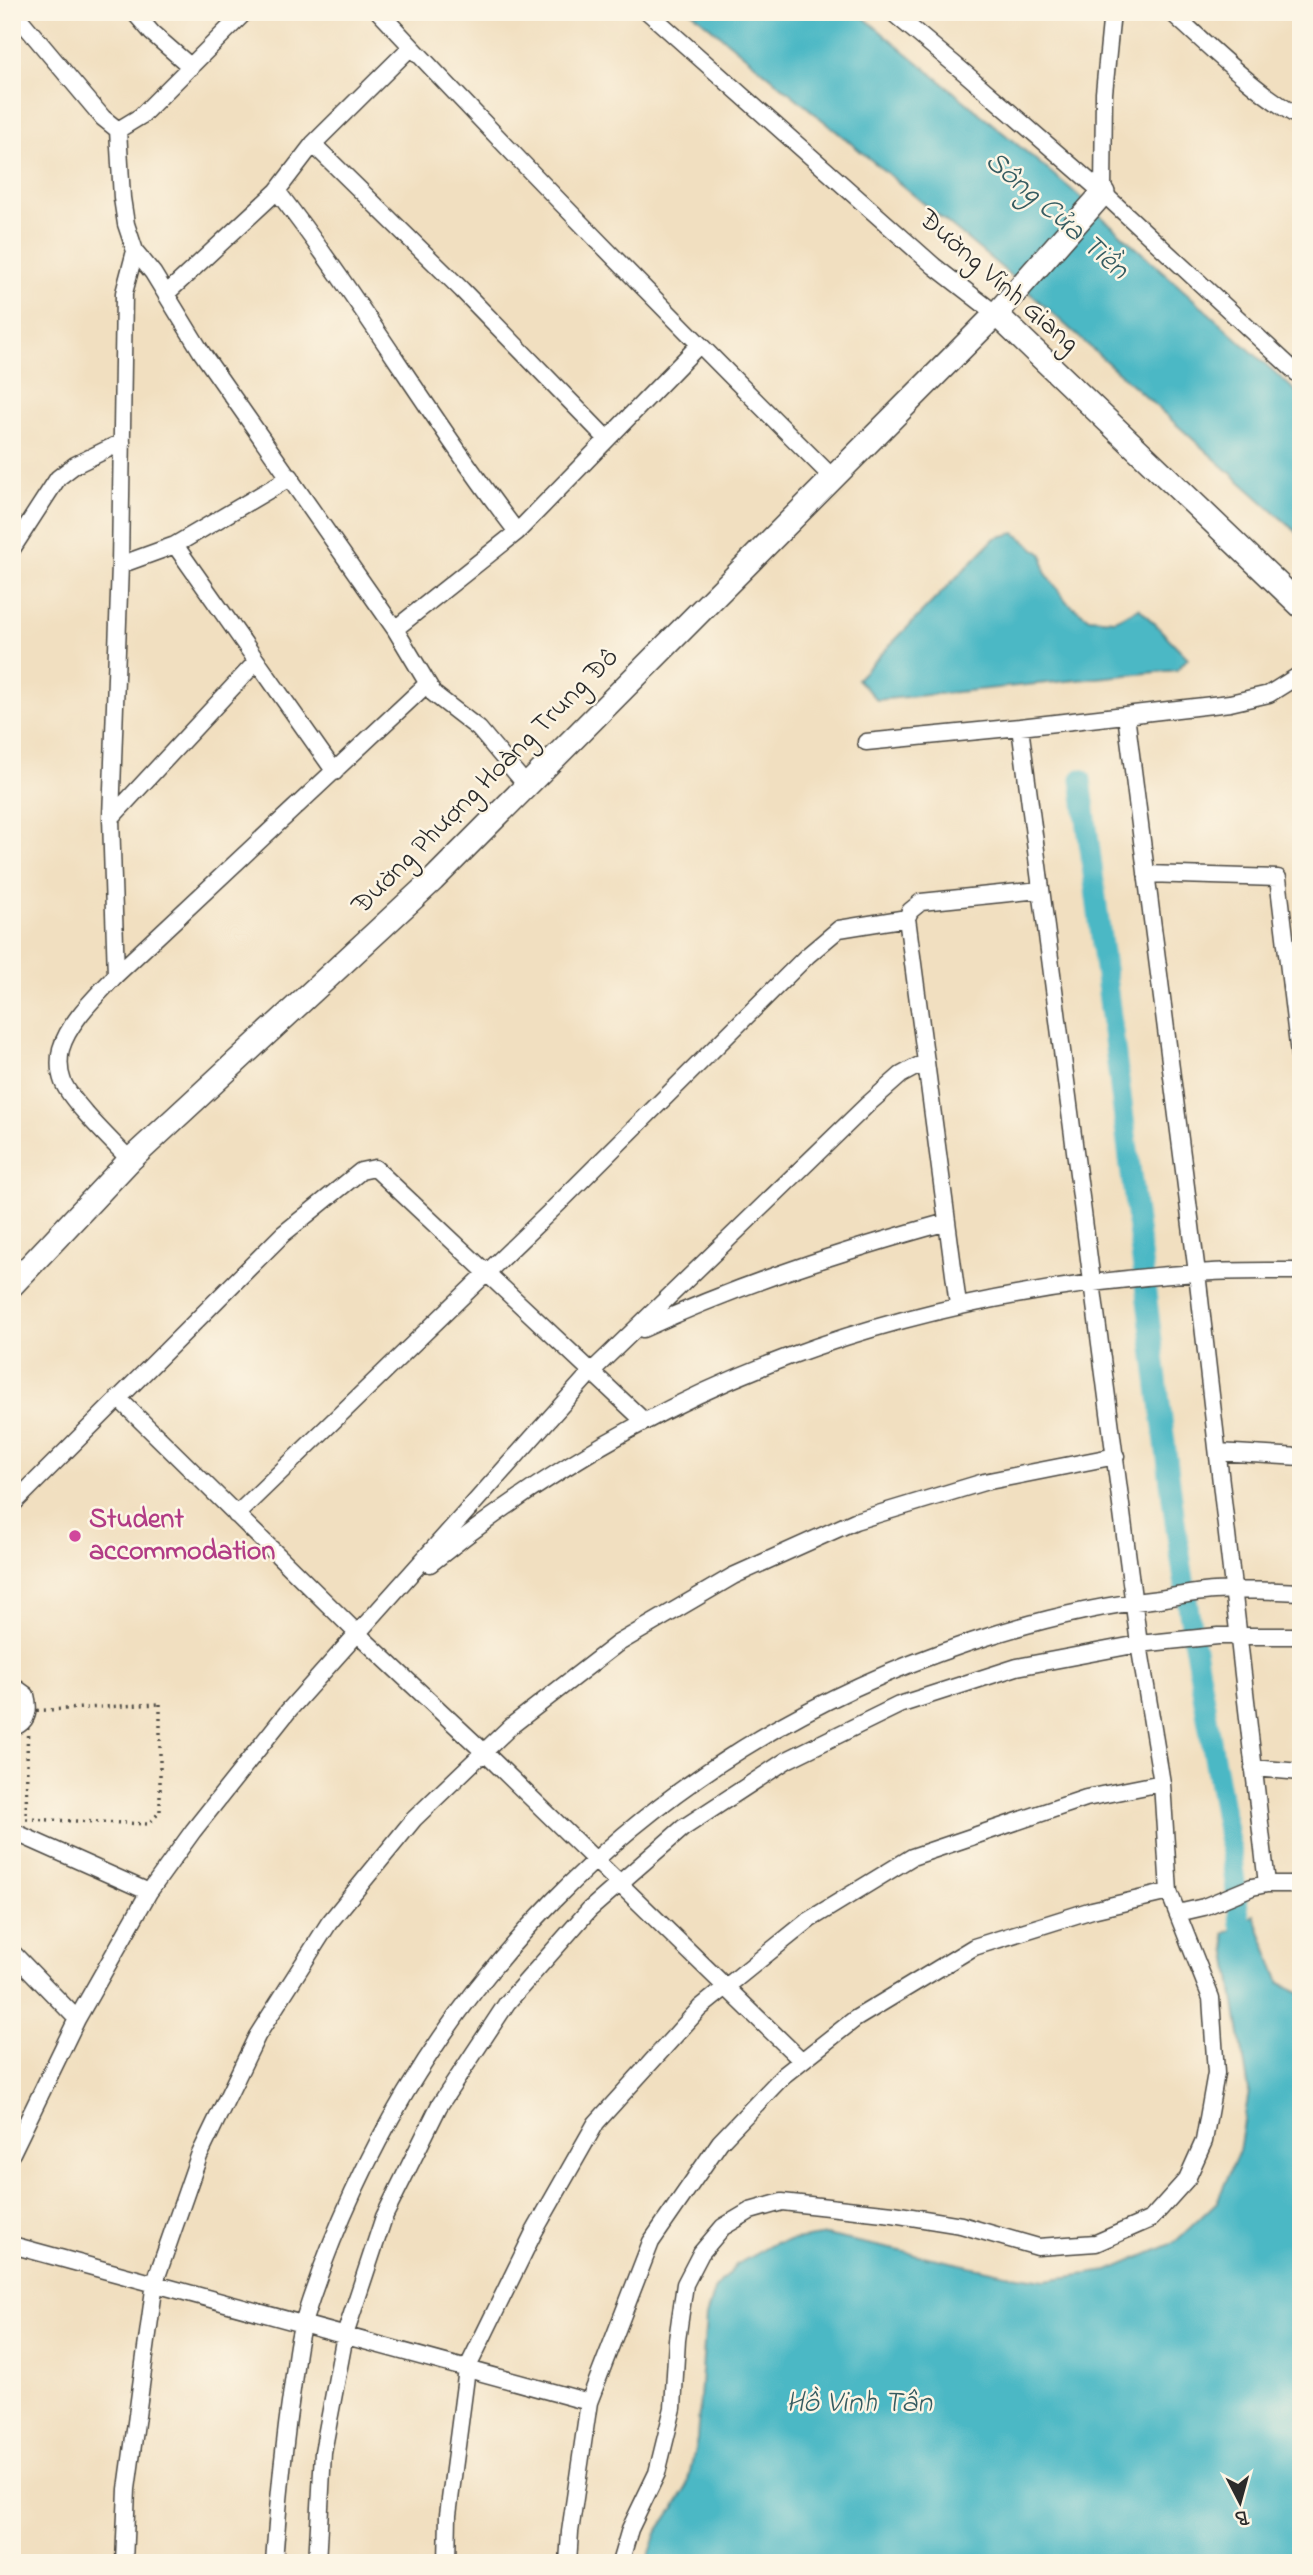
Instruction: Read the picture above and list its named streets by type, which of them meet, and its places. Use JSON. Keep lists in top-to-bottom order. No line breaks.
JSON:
{"streets":{"street":["Đường Vĩnh Giang","Đường Phượng Hoàng Trung Đô"]},"crossings":[["Đường Vĩnh Giang","Đường Phượng Hoàng Trung Đô"]],"water":["Sông Cửa Tiền","Hồ Vinh Tân"],"places":["Student accommodation"],"north":"bottom"}
